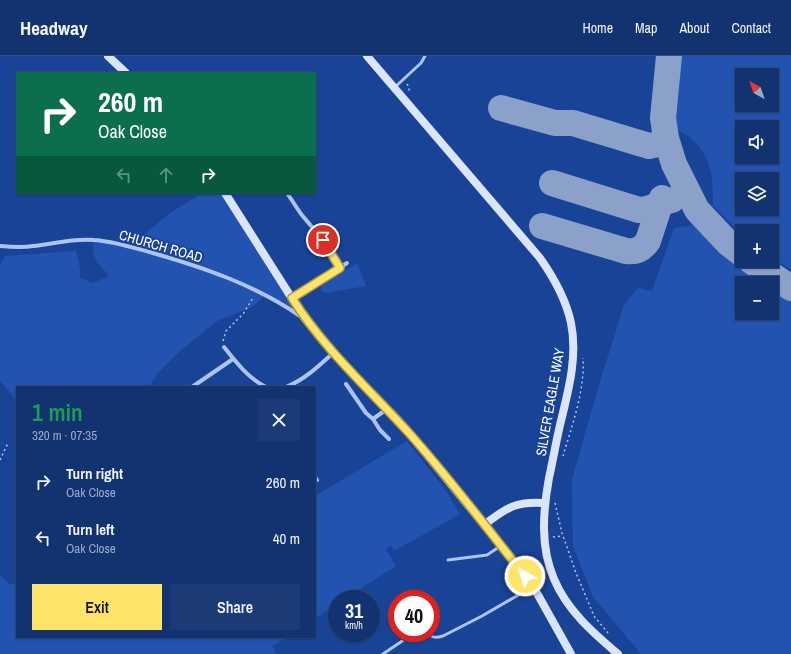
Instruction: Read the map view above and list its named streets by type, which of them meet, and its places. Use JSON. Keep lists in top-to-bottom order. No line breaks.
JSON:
{"streets":{"street":["CHURCH ROAD","SILVER EAGLE WAY"]},"north":"top left","page":{"header":"Headway","nav":["Home","Map","About","Contact"],"map_buttons":["+","−"],"turn":["260 m","Oak Close"],"heading":["1 min","320 m · 07:35"],"list":[{"name":"Turn right","note":"Oak Close","value":"260 m"},{"name":"Turn left","note":"Oak Close","value":"40 m"}],"buttons":["Exit","Share"],"speed":"31 km/h","limit":"40"}}
